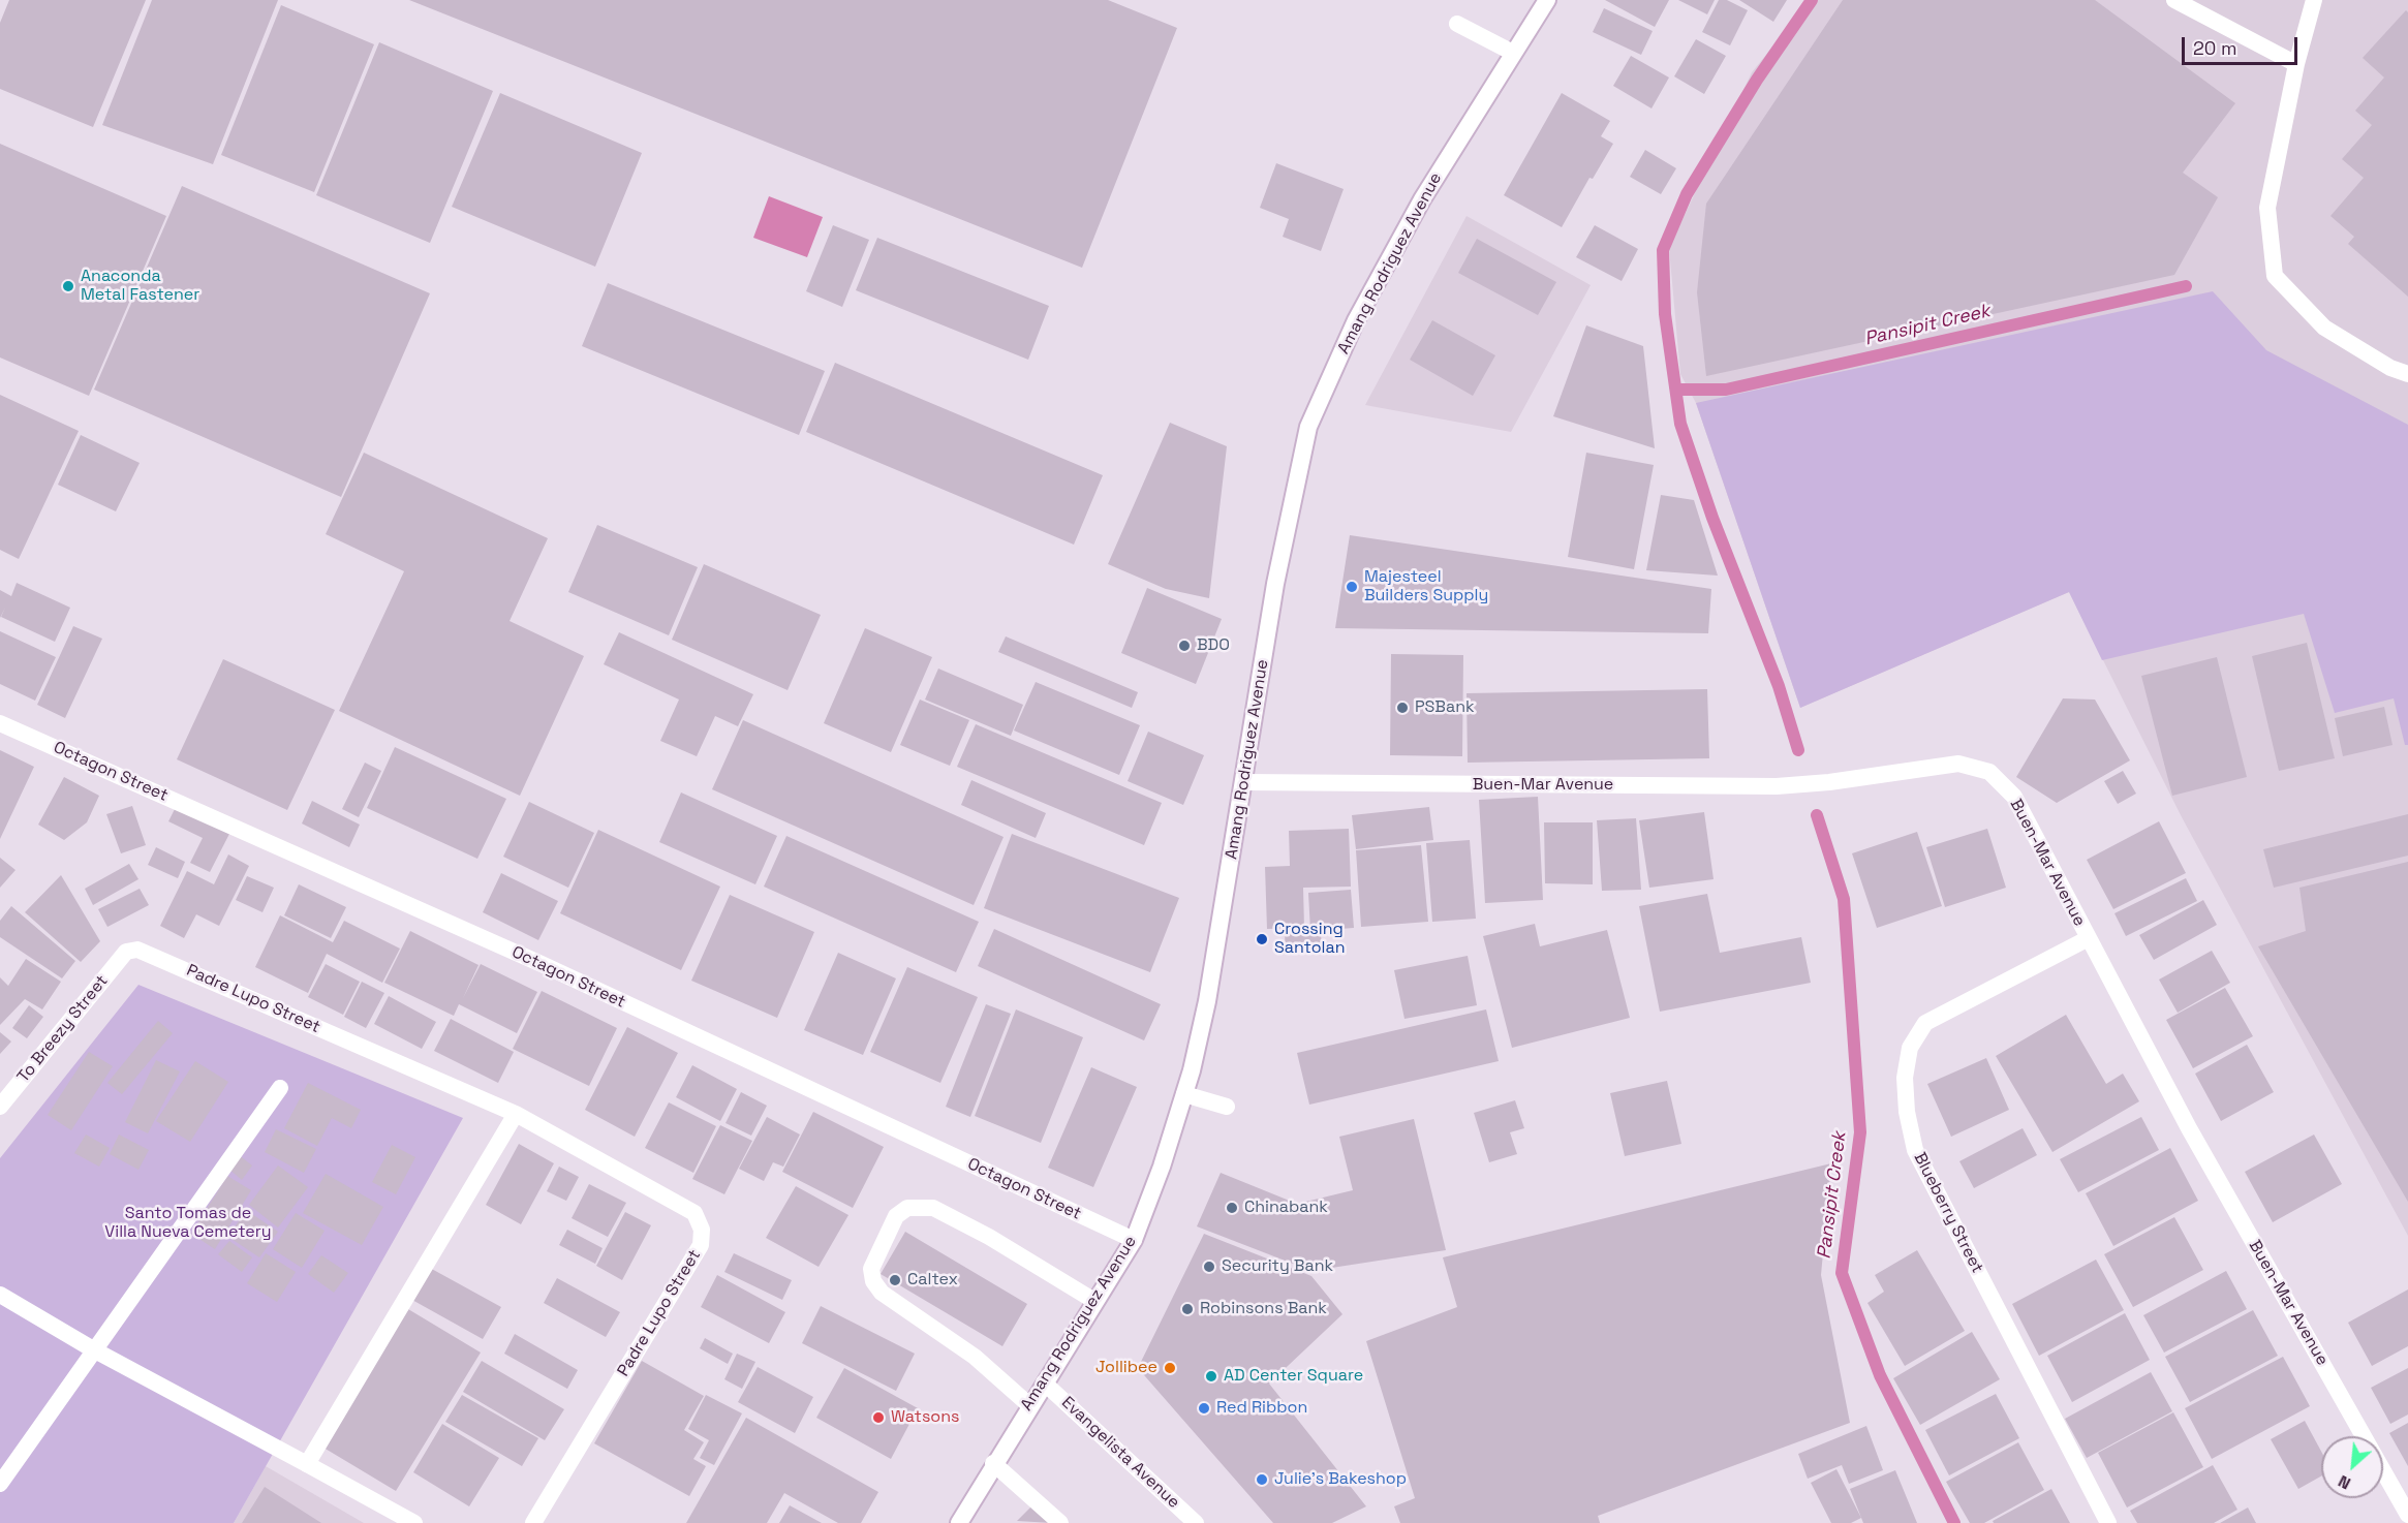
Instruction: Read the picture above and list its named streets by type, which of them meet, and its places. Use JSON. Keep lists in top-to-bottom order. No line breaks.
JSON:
{"streets":{"street":["Amang Rodriguez Avenue","Octagon Street","Buen-Mar Avenue","Padre Lupo Street","To Breezy Street","Blueberry Street","Evangelista Avenue"]},"crossings":[["Amang Rodriguez Avenue","Octagon Street"],["Amang Rodriguez Avenue","Buen-Mar Avenue"],["Amang Rodriguez Avenue","Evangelista Avenue"],["Buen-Mar Avenue","Blueberry Street"],["Padre Lupo Street","To Breezy Street"]],"water":["Pansipit Creek"],"parks":["Santo Tomas de Villa Nueva Cemetery"],"places":["Anaconda Metal Fastener","Majesteel Builders Supply","BDO","PSBank","Crossing Santolan","Chinabank","Security Bank","Caltex","Robinsons Bank","Jollibee","AD Center Square","Red Ribbon","Watsons","Julie's Bakeshop"],"scale_bar":"20 m","north":"bottom left"}
